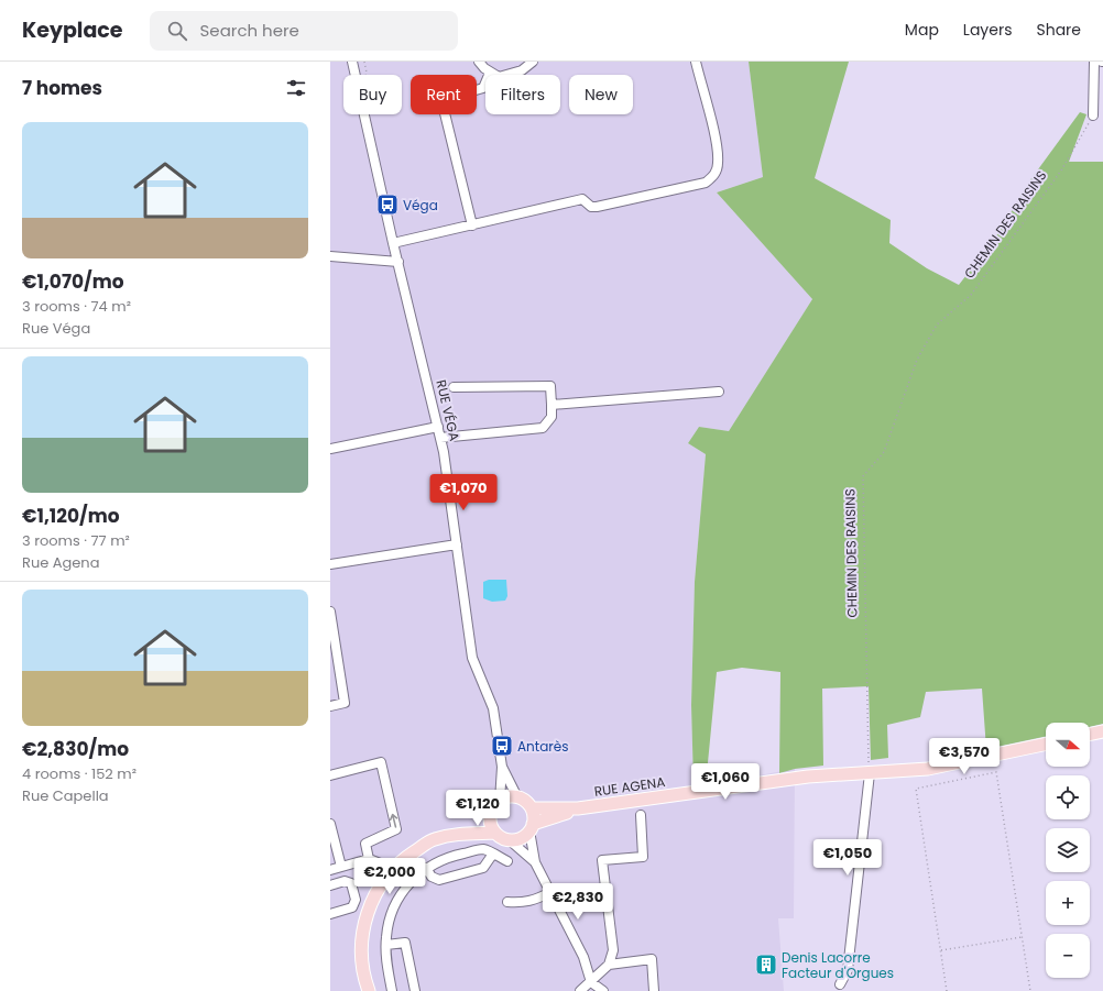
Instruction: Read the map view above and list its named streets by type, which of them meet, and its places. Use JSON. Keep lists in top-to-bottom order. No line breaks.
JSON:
{"streets":{"main road":["RUE AGENA"],"street":["RUE VÉGA"],"path":["CHEMIN DES RAISINS"]},"crossings":[["CHEMIN DES RAISINS","RUE AGENA"],["RUE VÉGA","RUE AGENA"]],"places":{"bus stop":["Véga","Antarès"],"building":["Denis Lacorre Facteur d'Orgues"]},"north":"right","page":{"header":"Keyplace","search":"Search here","nav":["Map","Layers","Share"],"heading":"7 homes","chip":["Buy","Rent","Filters","New"],"list":[{"name":"€1,070/mo","note":"3 rooms · 74 m² · Rue Véga"},{"name":"€1,120/mo","note":"3 rooms · 77 m² · Rue Agena"},{"name":"€2,830/mo","note":"4 rooms · 152 m² · Rue Capella"}],"price":["€1,070","€3,570","€1,060","€1,120","€1,050","€2,000","€2,830"],"map_buttons":["+","−"]}}
